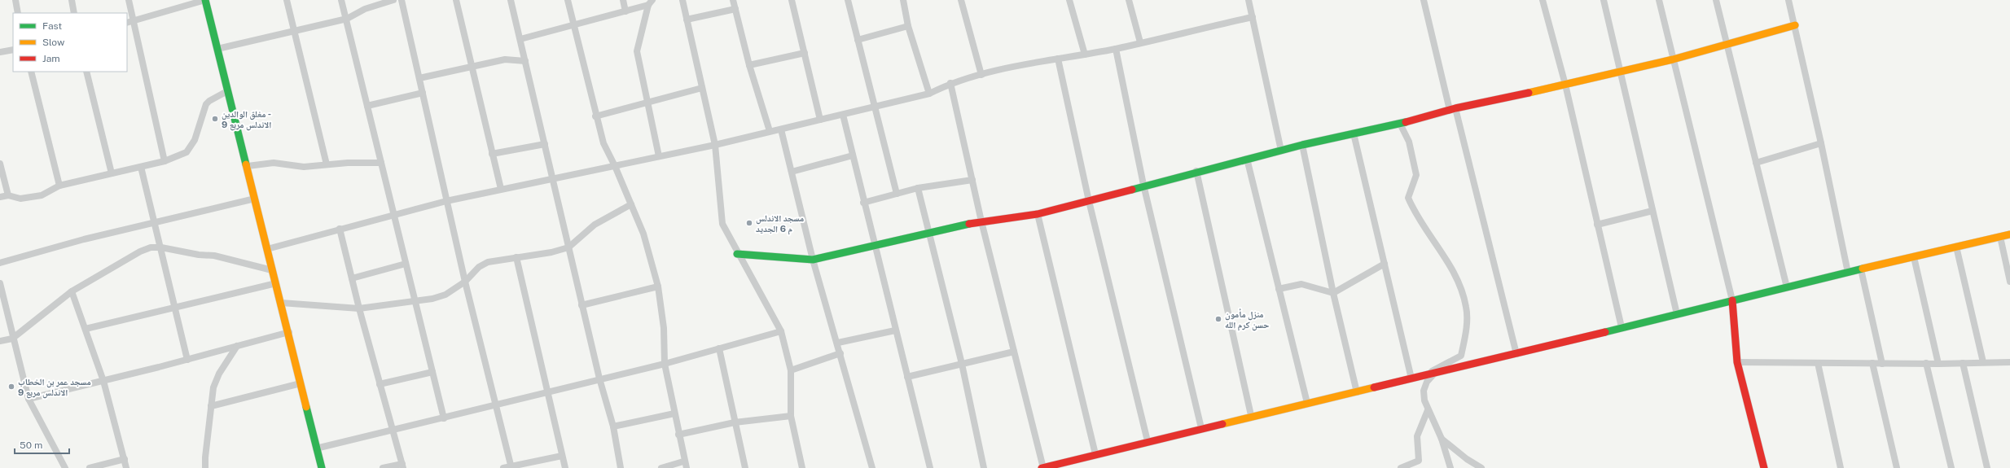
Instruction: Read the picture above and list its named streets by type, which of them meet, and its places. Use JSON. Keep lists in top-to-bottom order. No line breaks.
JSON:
{"places":["مغلق الوالدين - الاندلس مربع 9","مسجد الاندلس م 6 الجديد","منزل مأمون حسن كرم الله","مسجد عمر بن الخطاب الاندلس مربع 9"],"legend":["Fast","Slow","Jam"],"scale_bar":"50 m"}
